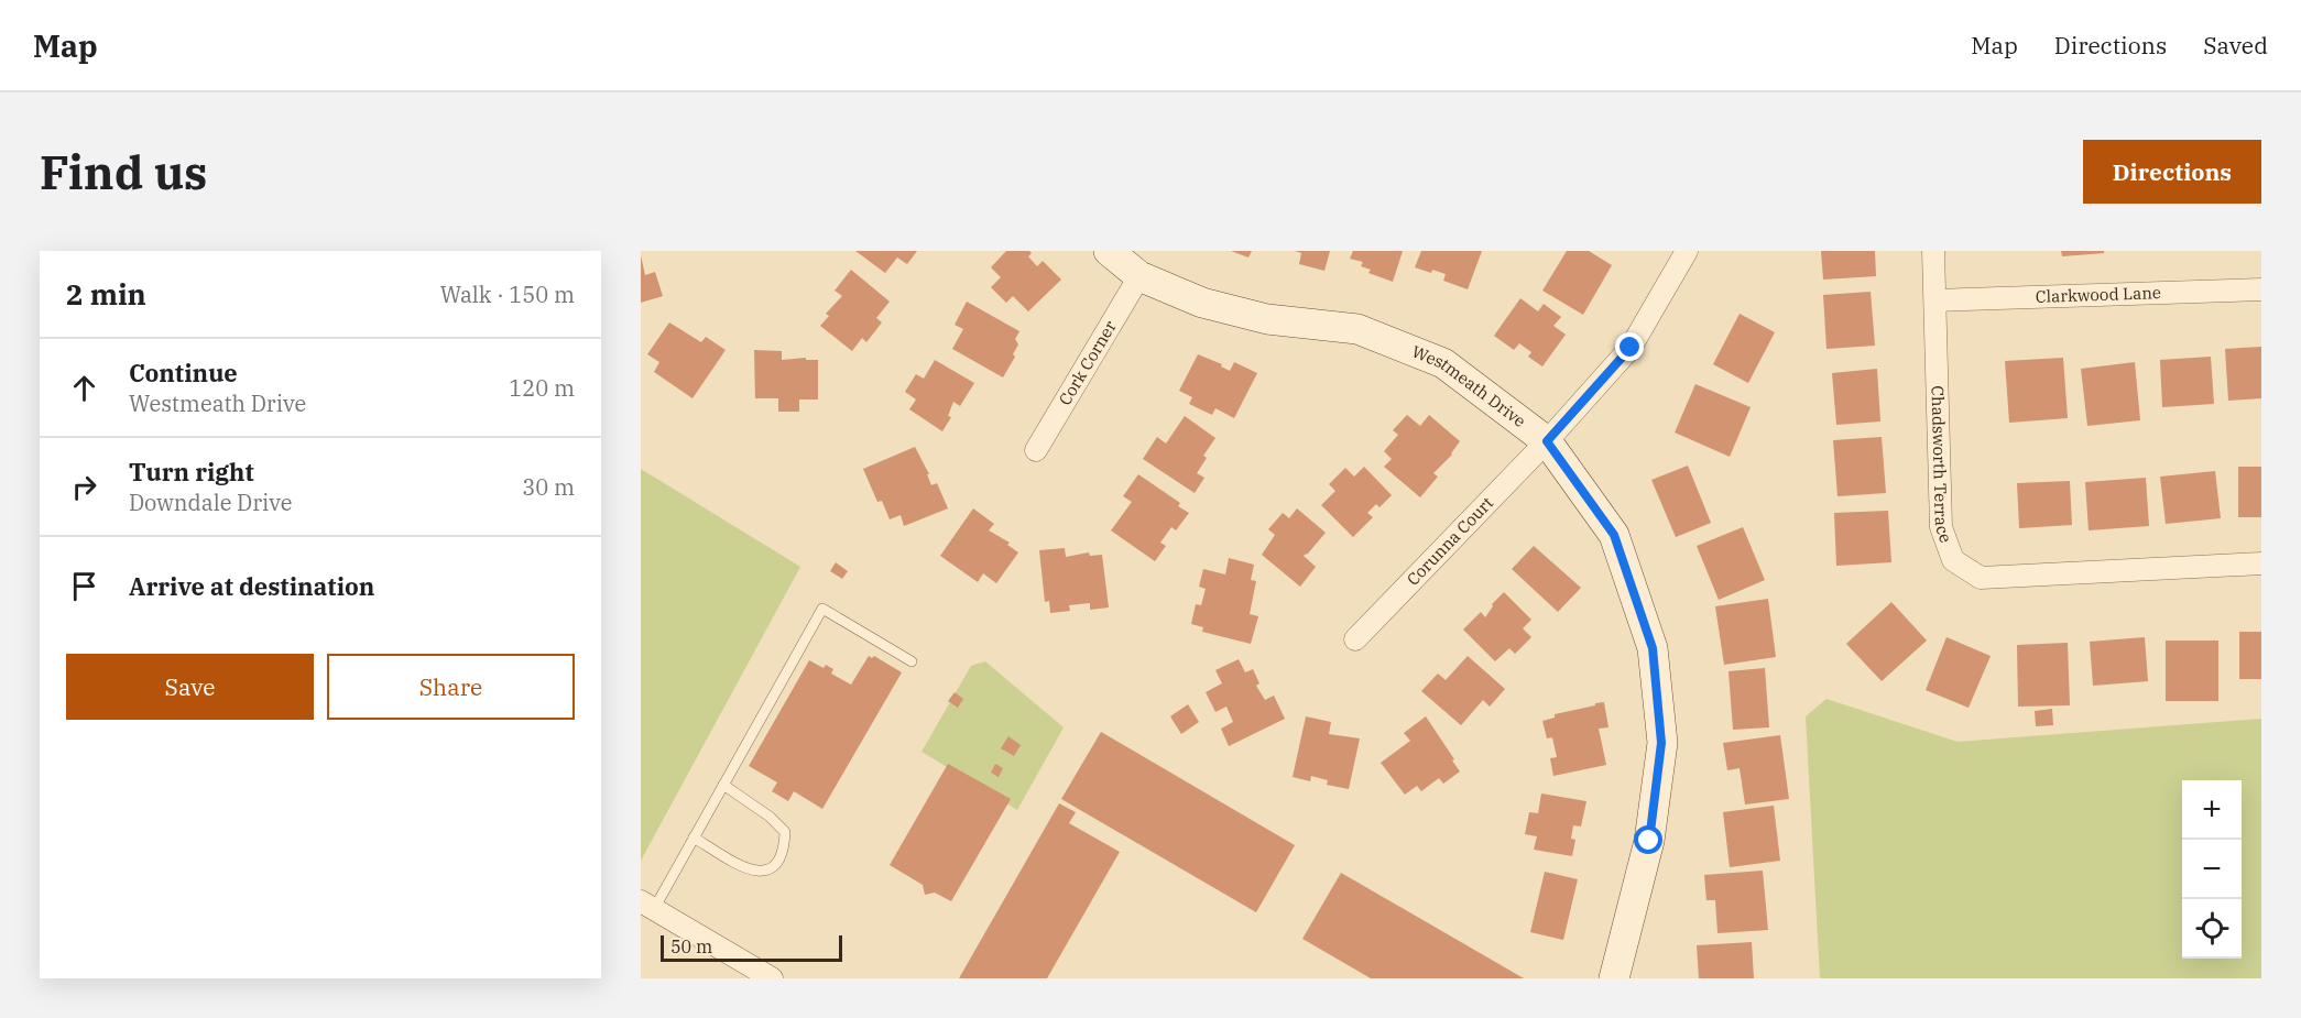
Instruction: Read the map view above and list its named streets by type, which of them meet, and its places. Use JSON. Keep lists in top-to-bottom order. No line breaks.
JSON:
{"streets":{"street":["Clarkwood Lane","Cork Corner","Westmeath Drive","Chadsworth Terrace","Corunna Court"]},"crossings":[["Clarkwood Lane","Chadsworth Terrace"],["Cork Corner","Westmeath Drive"],["Westmeath Drive","Corunna Court"]],"scale_bar":"50 m","page":{"header":"Map","nav":["Map","Directions","Saved"],"buttons":["Directions",["Save","Share"]],"title":"Find us","heading":["2 min","Walk · 150 m"],"list":[["Continue","Westmeath Drive","120 m"],["Turn right","Downdale Drive","30 m"],"Arrive at destination"],"map_buttons":["+","−"],"scale":"50 m"}}
